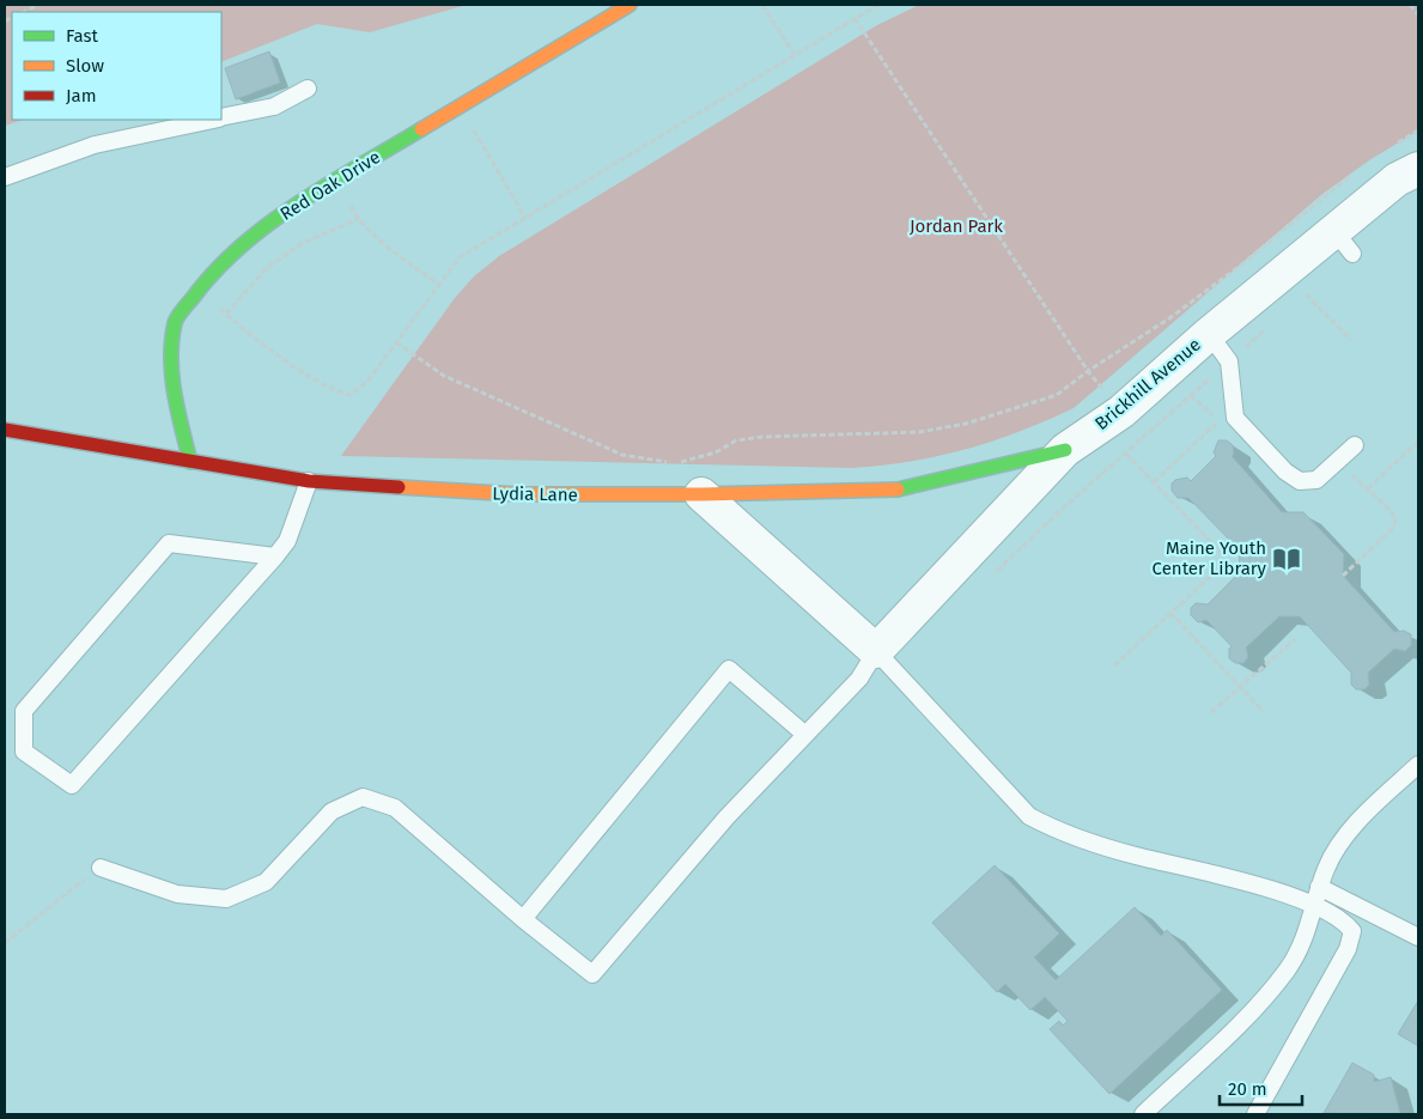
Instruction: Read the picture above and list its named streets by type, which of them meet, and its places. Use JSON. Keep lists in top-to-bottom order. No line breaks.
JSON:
{"streets":{"street":["Red Oak Drive","Brickhill Avenue","Lydia Lane"]},"crossings":[["Red Oak Drive","Lydia Lane"],["Brickhill Avenue","Lydia Lane"]],"parks":["Jordan Park"],"places":{"library":["Maine Youth Center Library"]},"legend":["Fast","Slow","Jam"],"scale_bar":"20 m"}
